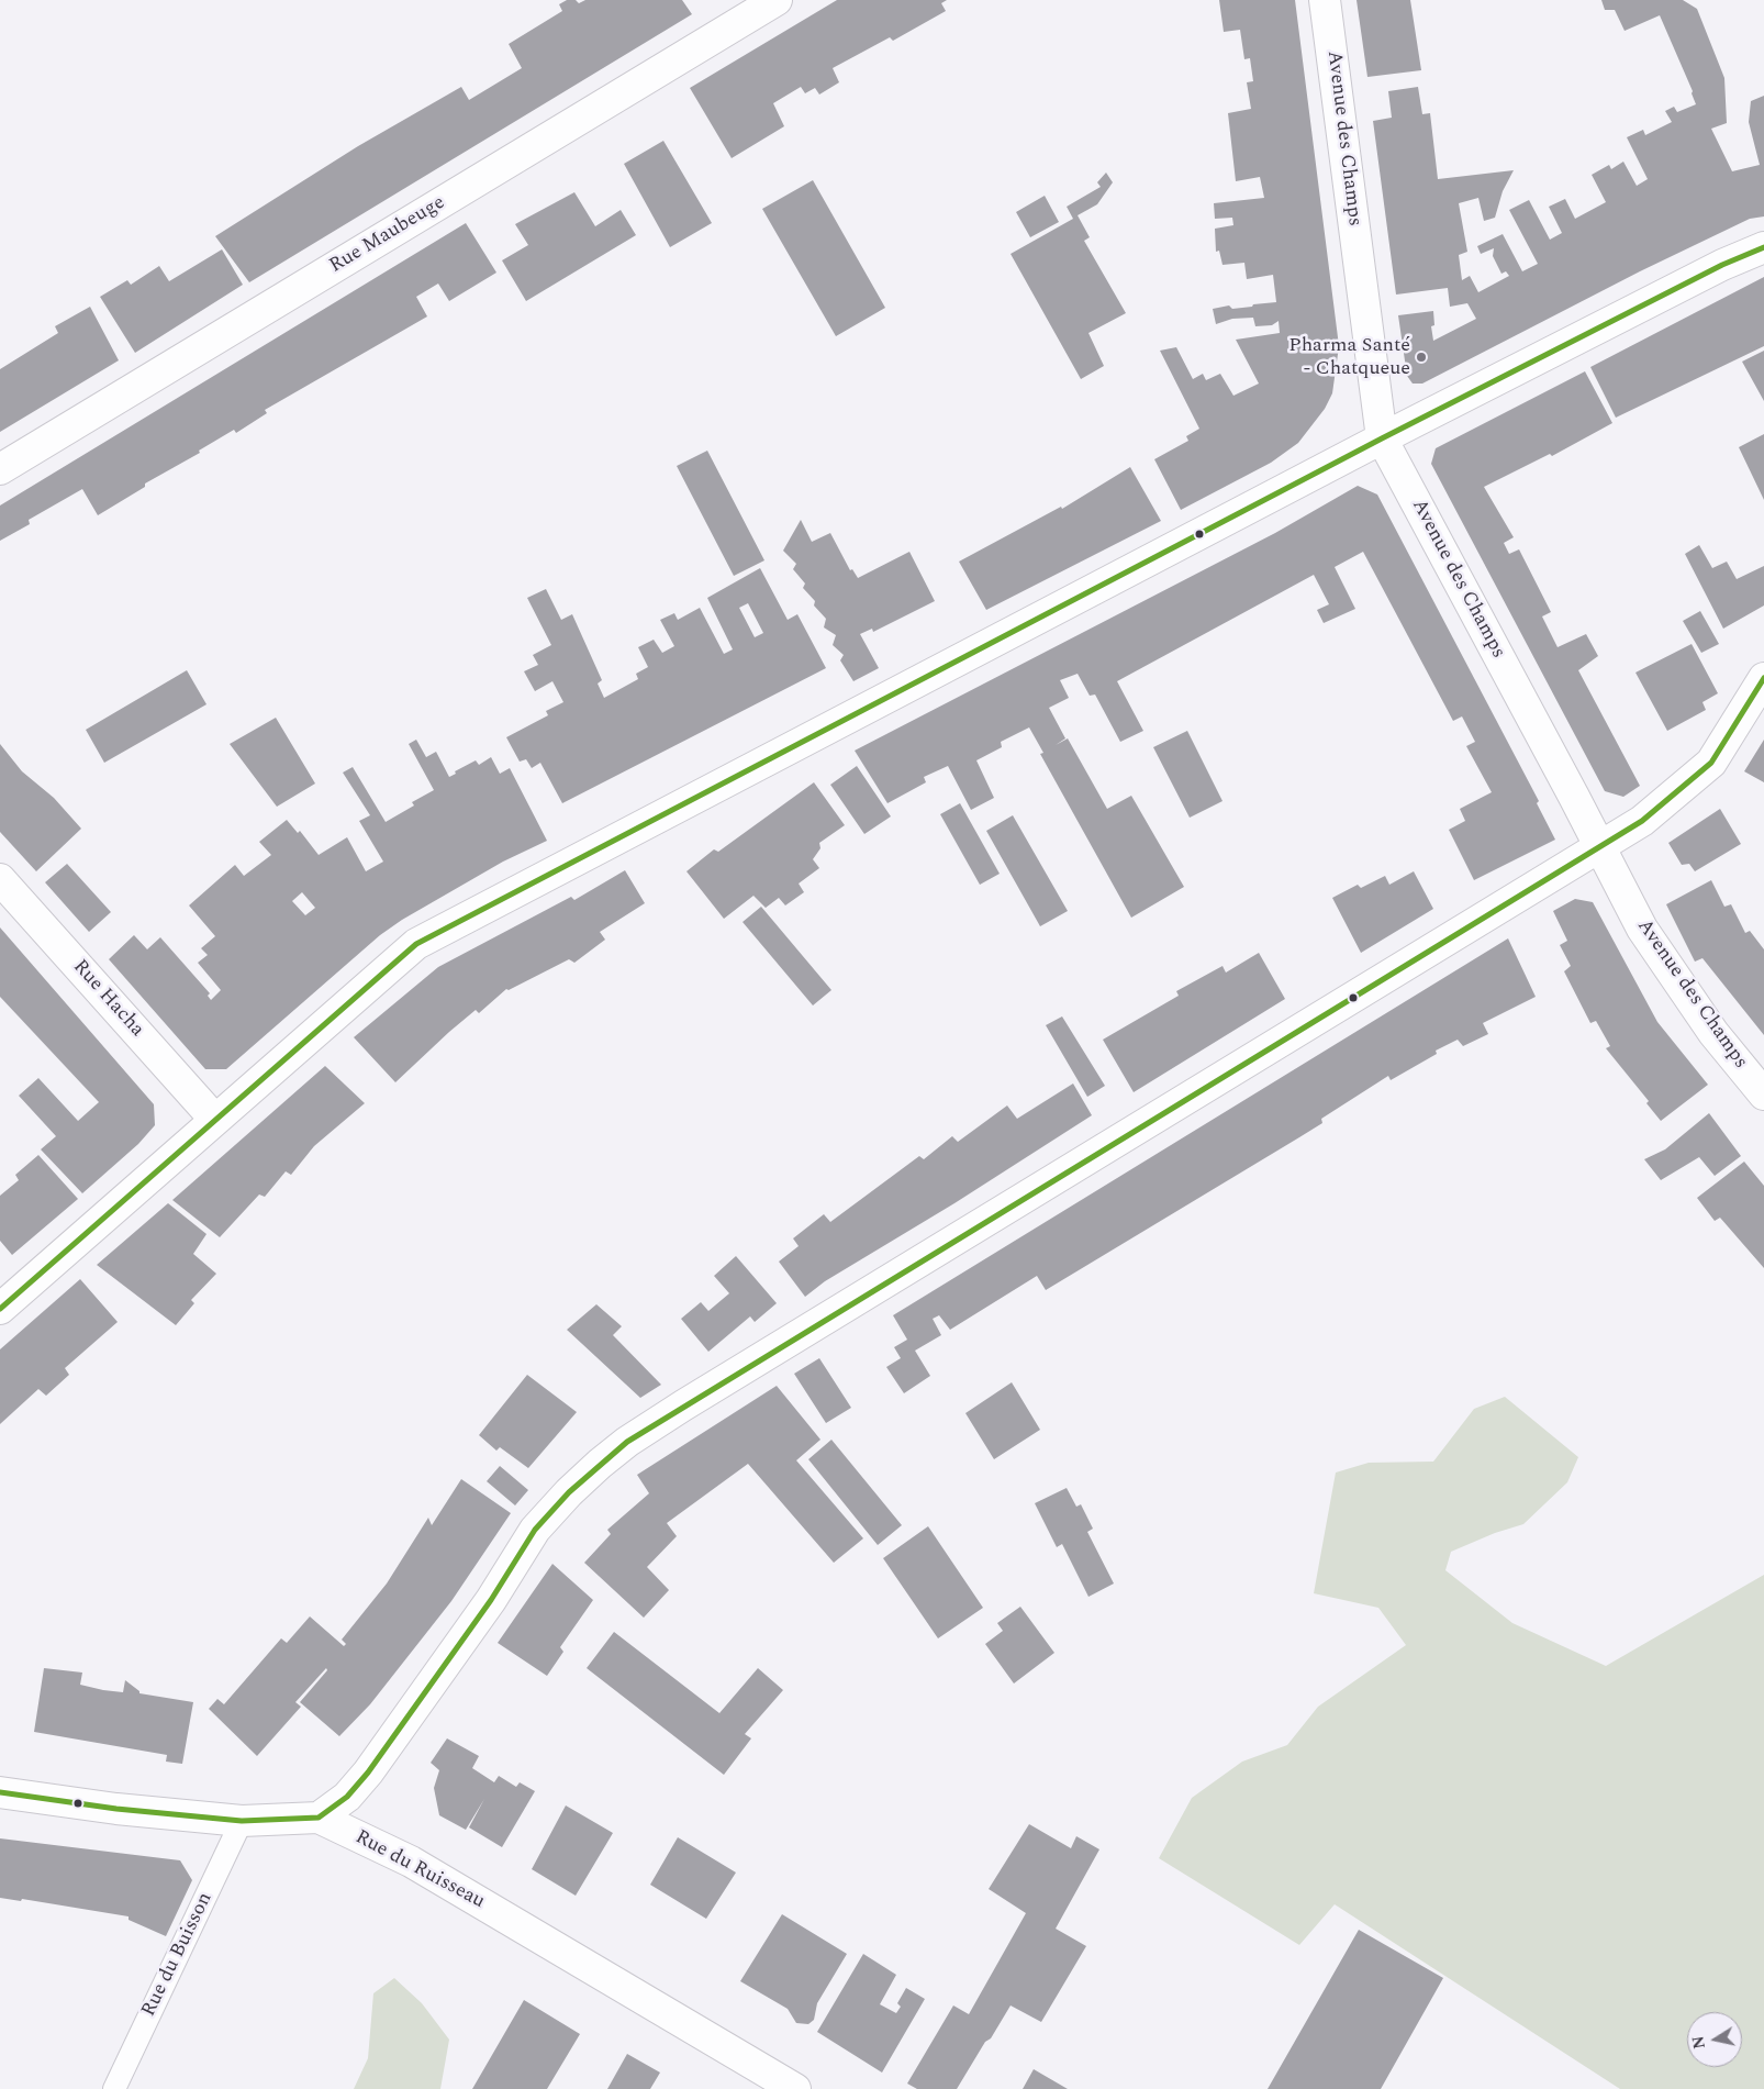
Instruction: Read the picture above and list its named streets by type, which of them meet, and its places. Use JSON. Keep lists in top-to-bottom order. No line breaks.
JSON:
{"streets":{"street":["Avenue des Champs","Rue Maubeuge","Rue Hacha","Rue du Ruisseau"],"lane":["Rue du Buisson"]},"crossings":[["Rue du Ruisseau","Rue du Buisson"]],"places":["Pharma Santé - Chatqueue"],"north":"left"}
